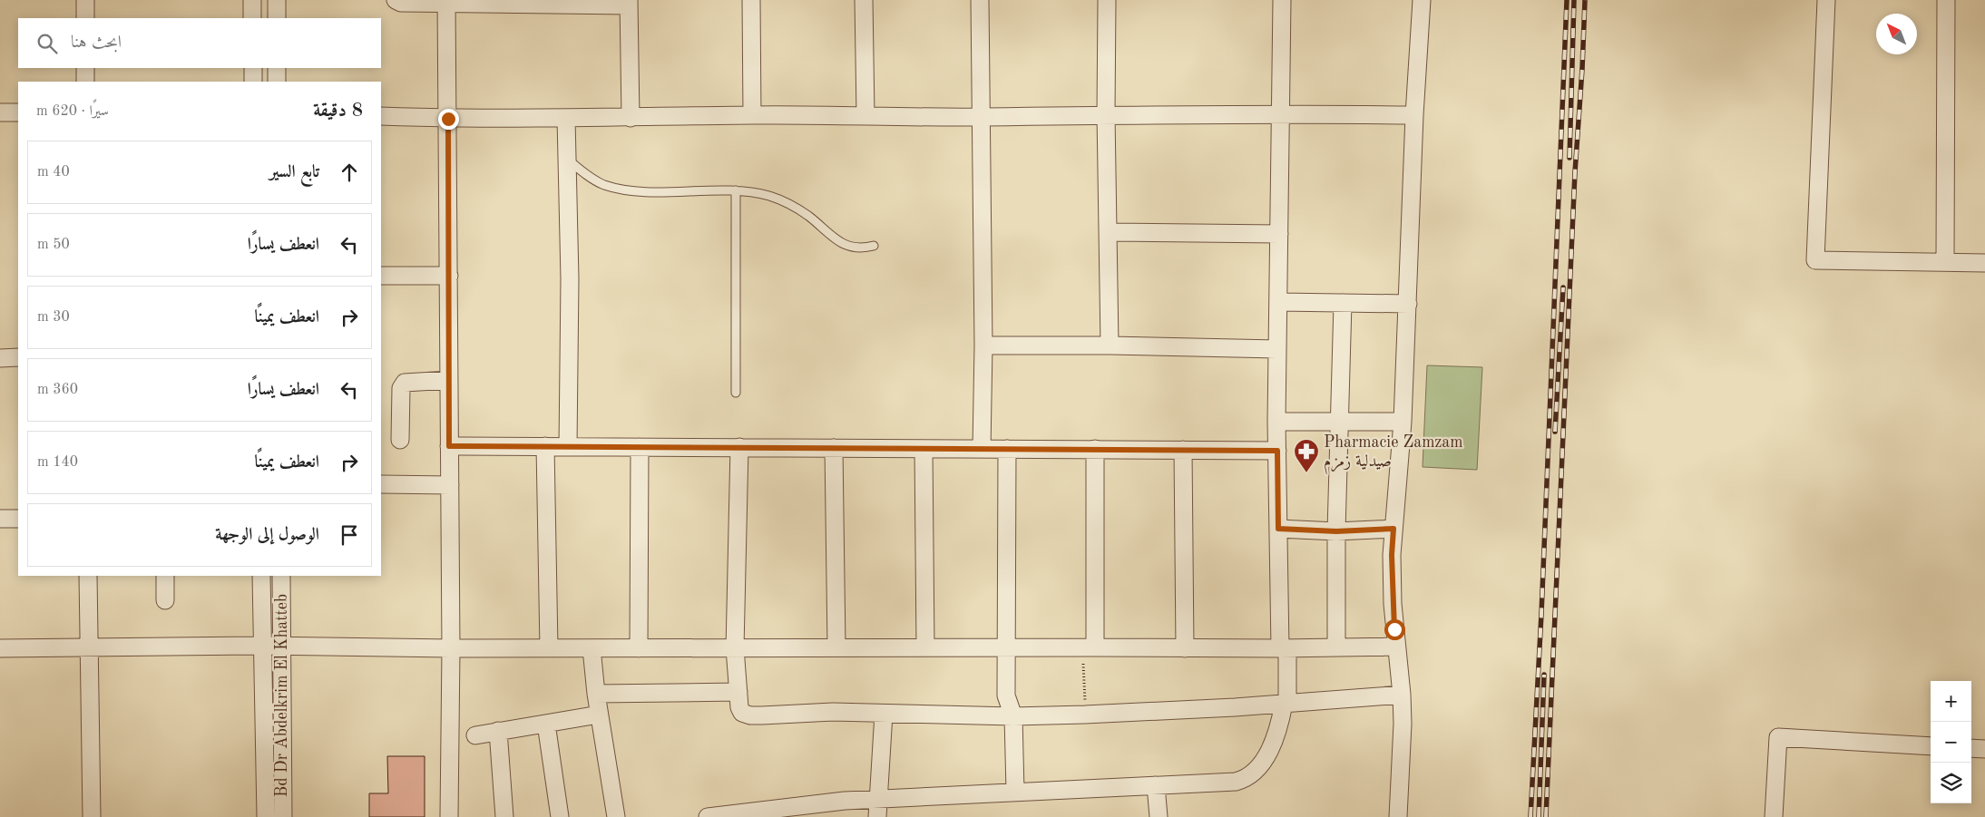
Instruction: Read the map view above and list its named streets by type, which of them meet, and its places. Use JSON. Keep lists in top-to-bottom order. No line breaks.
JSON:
{"streets":{"street":["Bd Dr Abdelkrim El Khatteb"]},"places":{"pharmacy":["Pharmacie Zamzam صيدلية زمزم"]},"north":"top left","page":{"search":"ابحث هنا","heading":["8 دقيقة","سيرًا · 620 m"],"list":[["تابع السير","40 m"],["انعطف يسارًا","50 m"],["انعطف يمينًا","30 m"],["انعطف يسارًا","360 m"],["انعطف يمينًا","140 m"],"الوصول إلى الوجهة"],"map_buttons":["+","−"]}}
